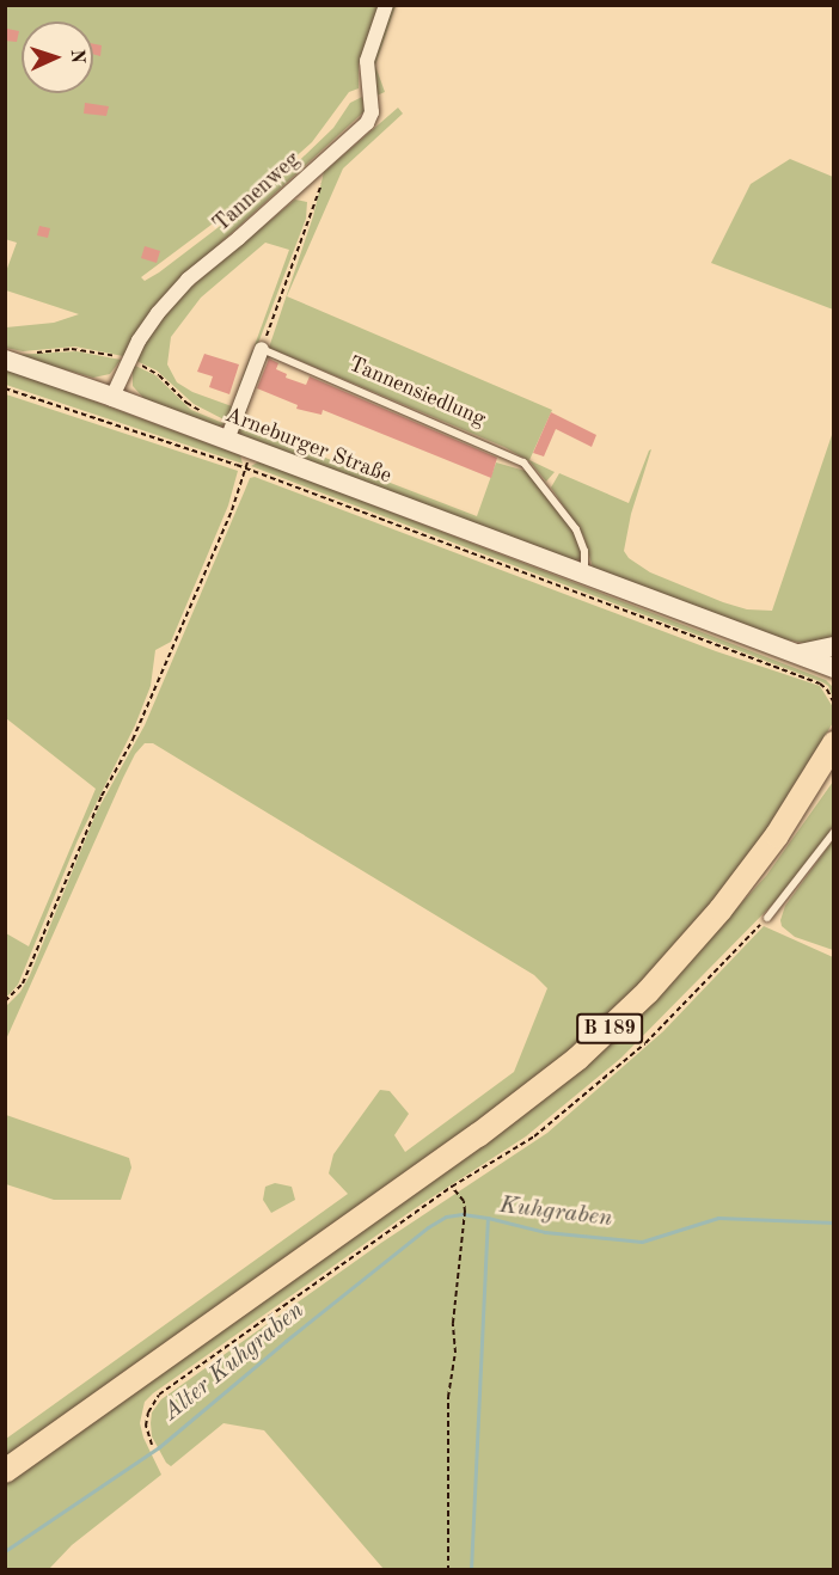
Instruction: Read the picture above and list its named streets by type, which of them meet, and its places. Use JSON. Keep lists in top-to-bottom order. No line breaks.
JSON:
{"streets":{"main road":["Arneburger Straße","B 189"],"street":["Tannenweg"],"lane":["Tannensiedlung"]},"crossings":[["Tannenweg","Arneburger Straße"],["Tannensiedlung","Arneburger Straße"]],"water":["Kuhgraben","Alter Kuhgraben"],"north":"right"}
